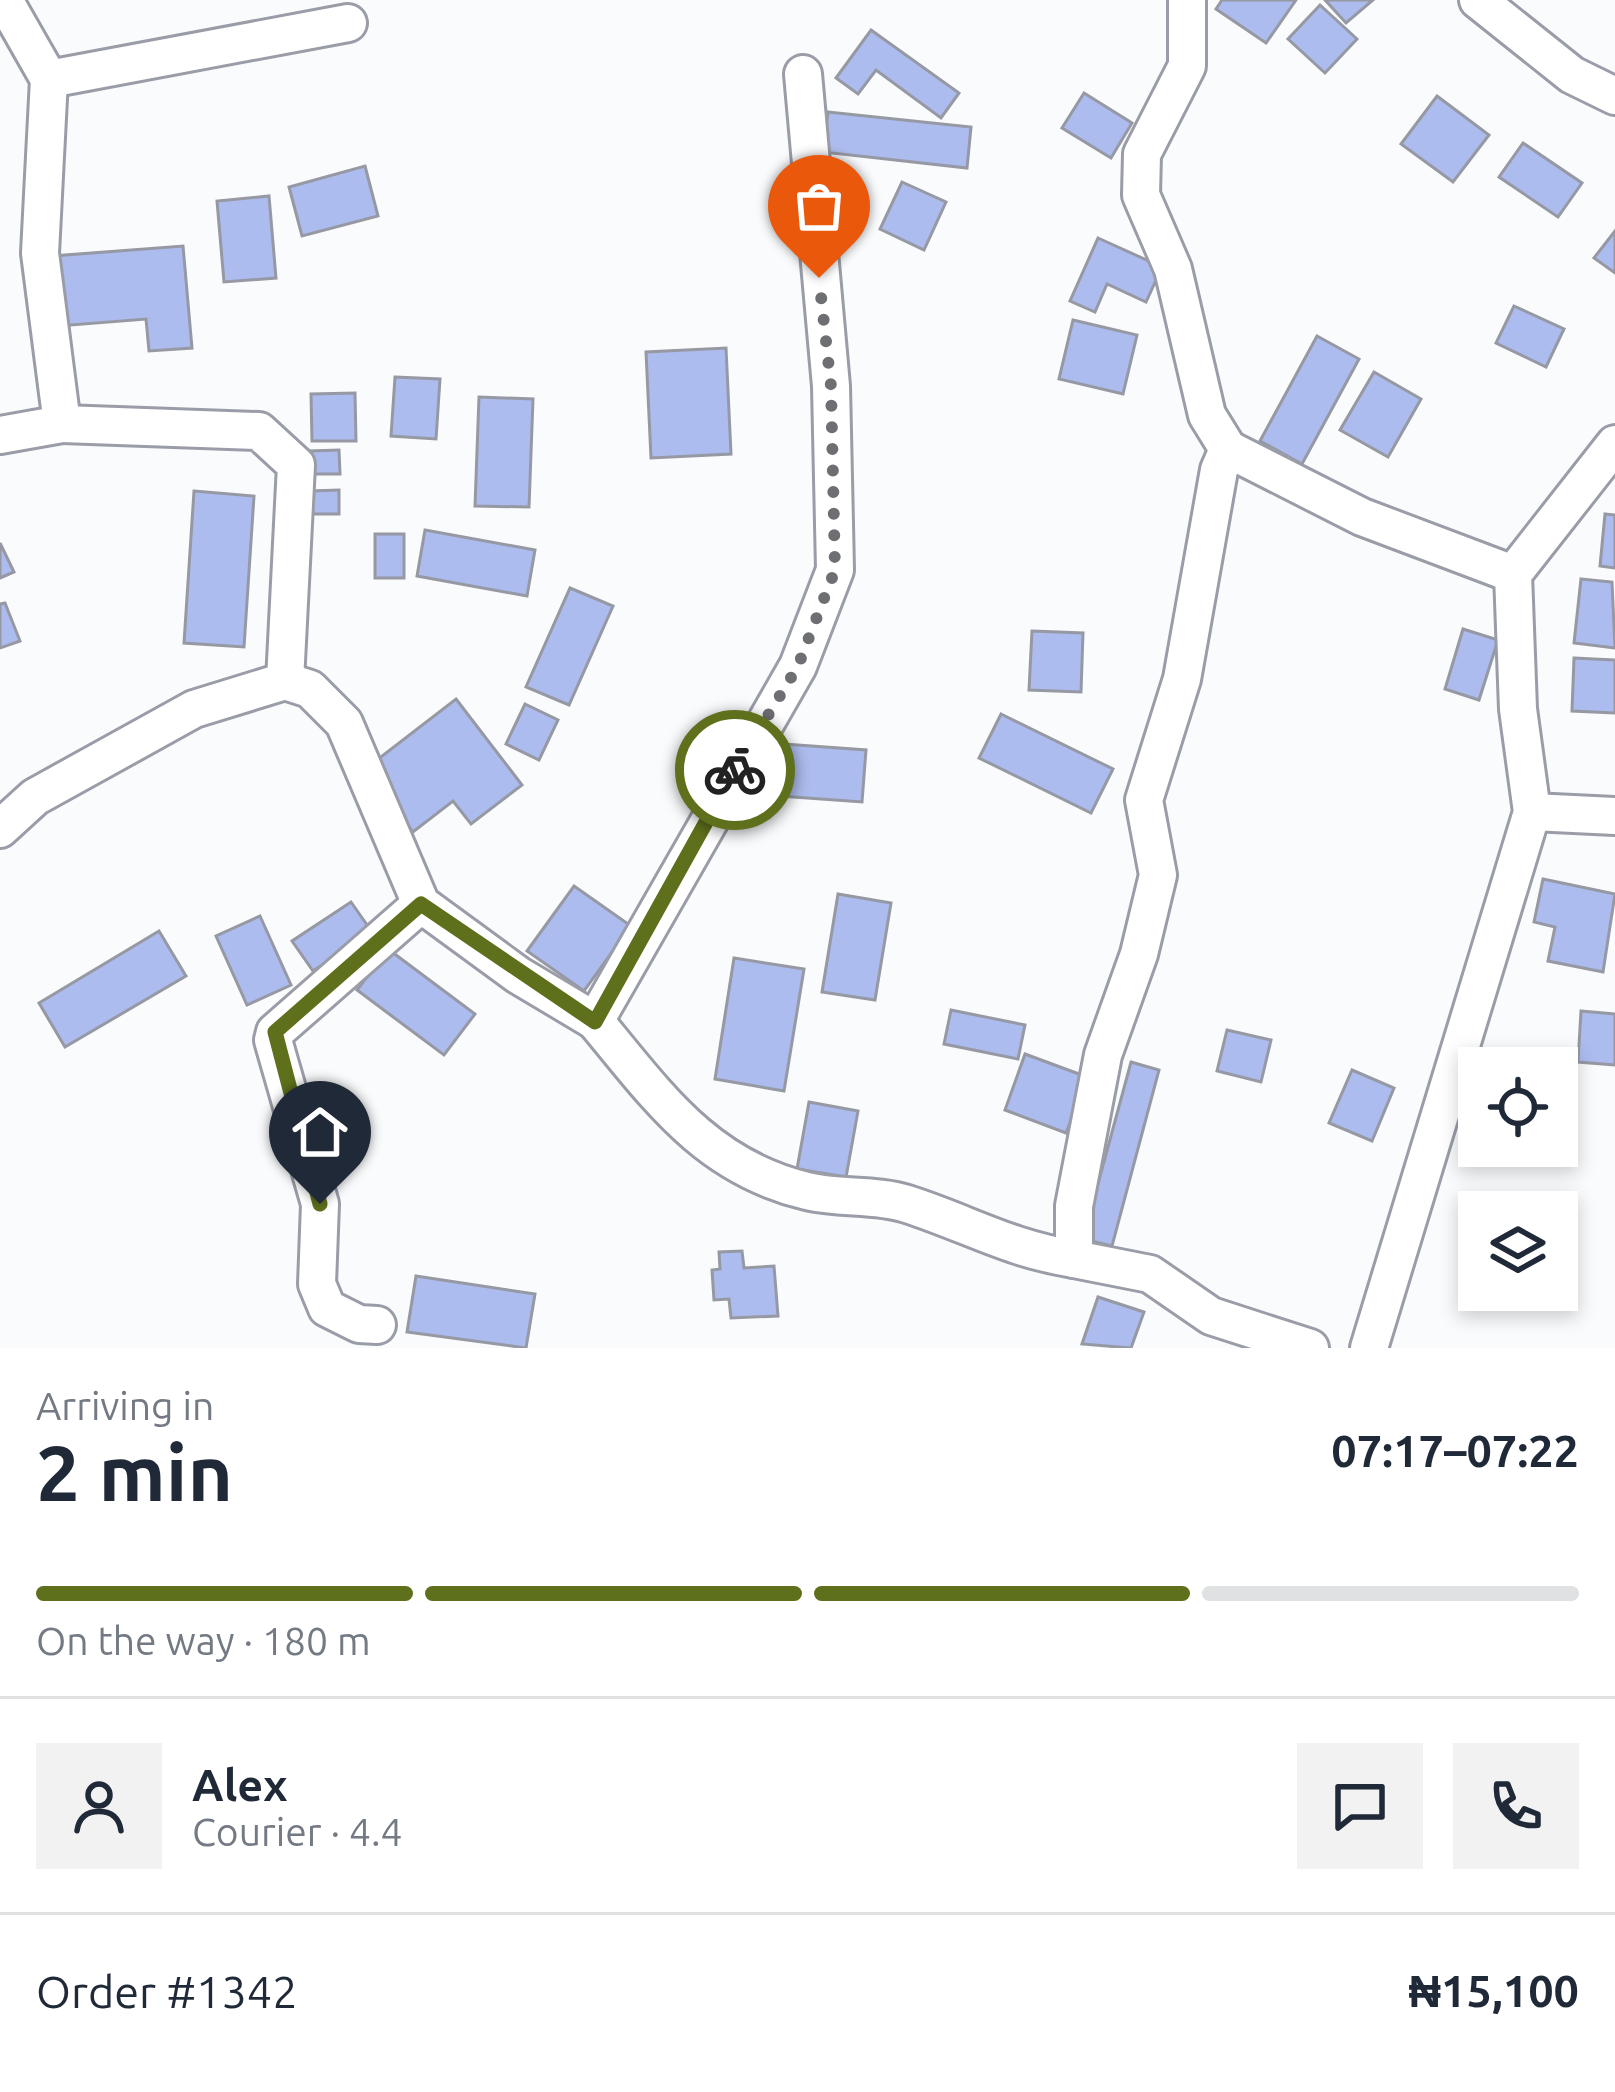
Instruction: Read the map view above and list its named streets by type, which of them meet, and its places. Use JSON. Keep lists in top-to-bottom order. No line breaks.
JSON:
{"page":{"heading":["2 min","Arriving in","07:17–07:22"],"panel":["Alex","Courier · 4.4","Order #1342","₦15,100"],"bar":"On the way · 180 m"}}
